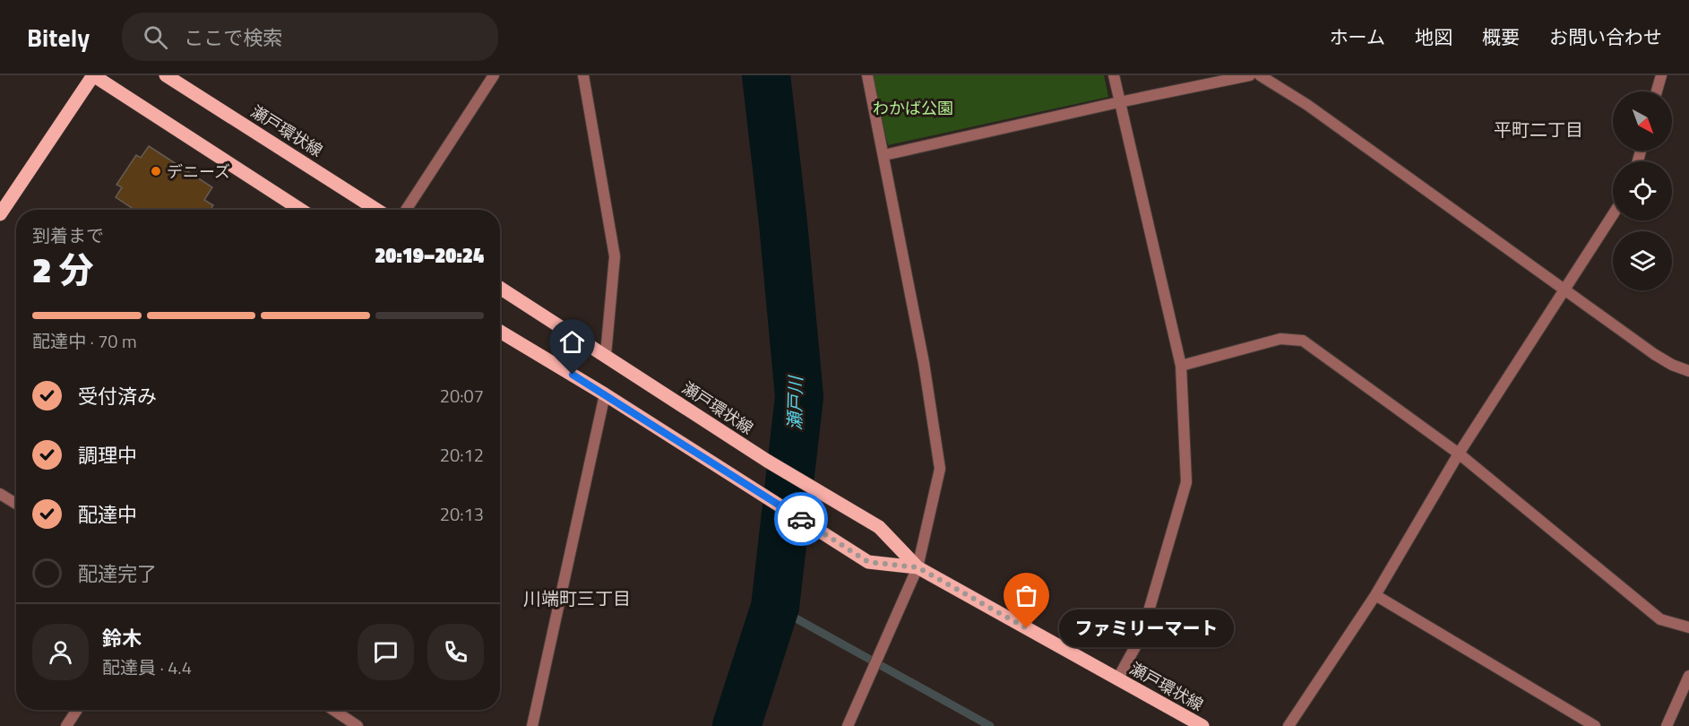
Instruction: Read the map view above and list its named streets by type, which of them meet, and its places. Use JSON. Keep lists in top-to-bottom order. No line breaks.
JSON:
{"streets":{"main road":["瀬戸環状線"]},"districts":["平町二丁目","川端町三丁目"],"water":["瀬戸川"],"parks":["わかば公園"],"places":["デニーズ","ファミリーマート"],"north":"bottom right","page":{"header":"Bitely","search":"ここで検索","nav":["ホーム","地図","概要","お問い合わせ"],"heading":["2 分","到着まで","20:19–20:24"],"panel":["鈴木","配達員 · 4.4"],"bar":"配達中 · 70 m","list":[["受付済み","20:07"],["調理中","20:12"],["配達中","20:13"],"配達完了"],"bubble":"ファミリーマート"}}
